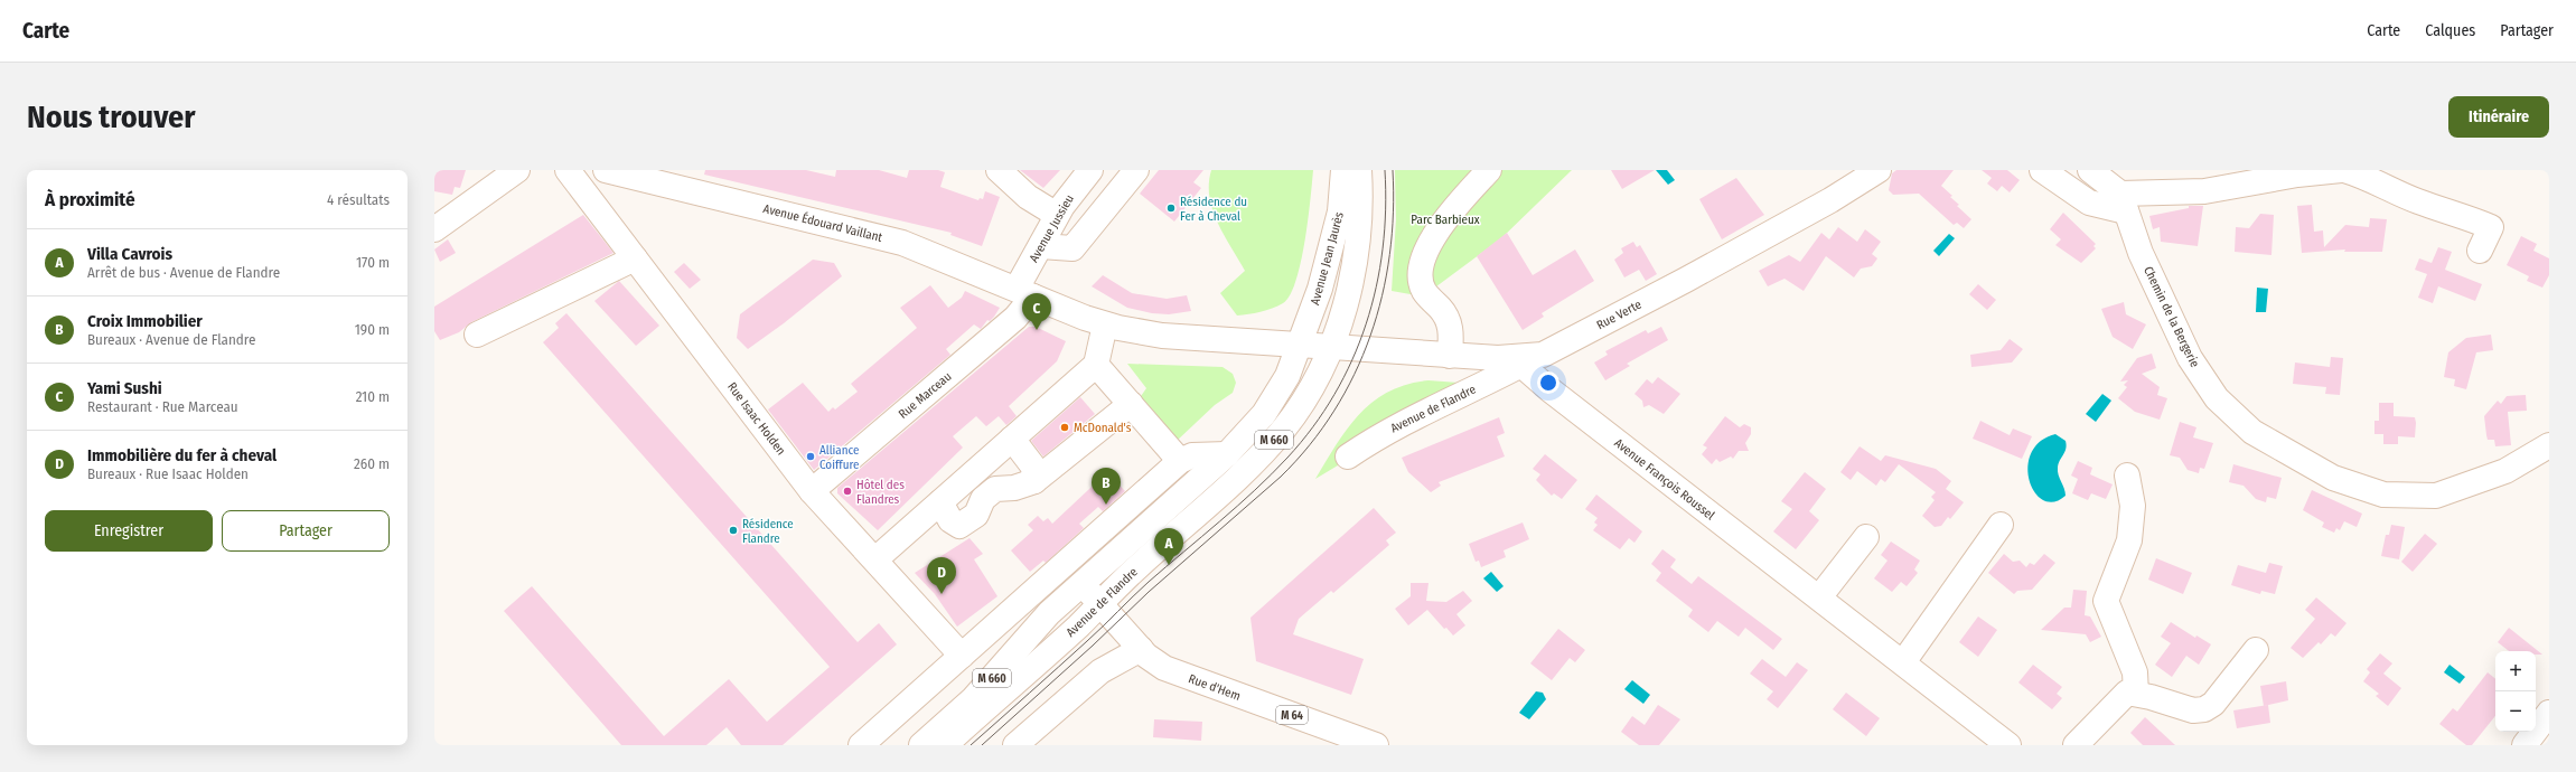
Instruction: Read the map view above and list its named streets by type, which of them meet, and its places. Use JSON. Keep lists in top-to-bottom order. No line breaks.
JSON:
{"streets":{"street":["Avenue Édouard Vaillant","Avenue Jussieu","Avenue Jean Jaurès","Rue Verte","Chemin de la Bergerie","Rue Marceau","Avenue de Flandre","Rue Isaac Holden","M 660","Avenue François Roussel","Rue d'Hem","M 64"]},"crossings":[["Avenue Édouard Vaillant","Avenue Jussieu"],["Avenue Édouard Vaillant","Rue Verte"],["Avenue Édouard Vaillant","Rue Marceau"],["Avenue Jussieu","Rue Marceau"],["Avenue Jean Jaurès","Rue Verte"],["Avenue Jean Jaurès","Avenue de Flandre"],["Rue Verte","Avenue de Flandre"],["Rue Verte","Avenue François Roussel"],["Rue Marceau","Rue Isaac Holden"],["Avenue de Flandre","Avenue François Roussel"],["Avenue de Flandre","Rue d'Hem"]],"parks":["Parc Barbieux"],"places":["Résidence du Fer à Cheval","McDonald's","Alliance Coiffure","Hôtel des Flandres","Résidence Flandre"],"page":{"header":"Carte","nav":["Carte","Calques","Partager"],"buttons":["Itinéraire",["Enregistrer","Partager"]],"title":"Nous trouver","heading":["À proximité","4 résultats"],"list":[{"mark":"A","name":"Villa Cavrois","note":"Arrêt de bus · Avenue de Flandre","value":"170 m"},{"mark":"B","name":"Croix Immobilier","note":"Bureaux · Avenue de Flandre","value":"190 m"},{"mark":"C","name":"Yami Sushi","note":"Restaurant · Rue Marceau","value":"210 m"},{"mark":"D","name":"Immobilière du fer à cheval","note":"Bureaux · Rue Isaac Holden","value":"260 m"}],"pins":["C","B","A","D"],"map_buttons":["+","−"]}}
